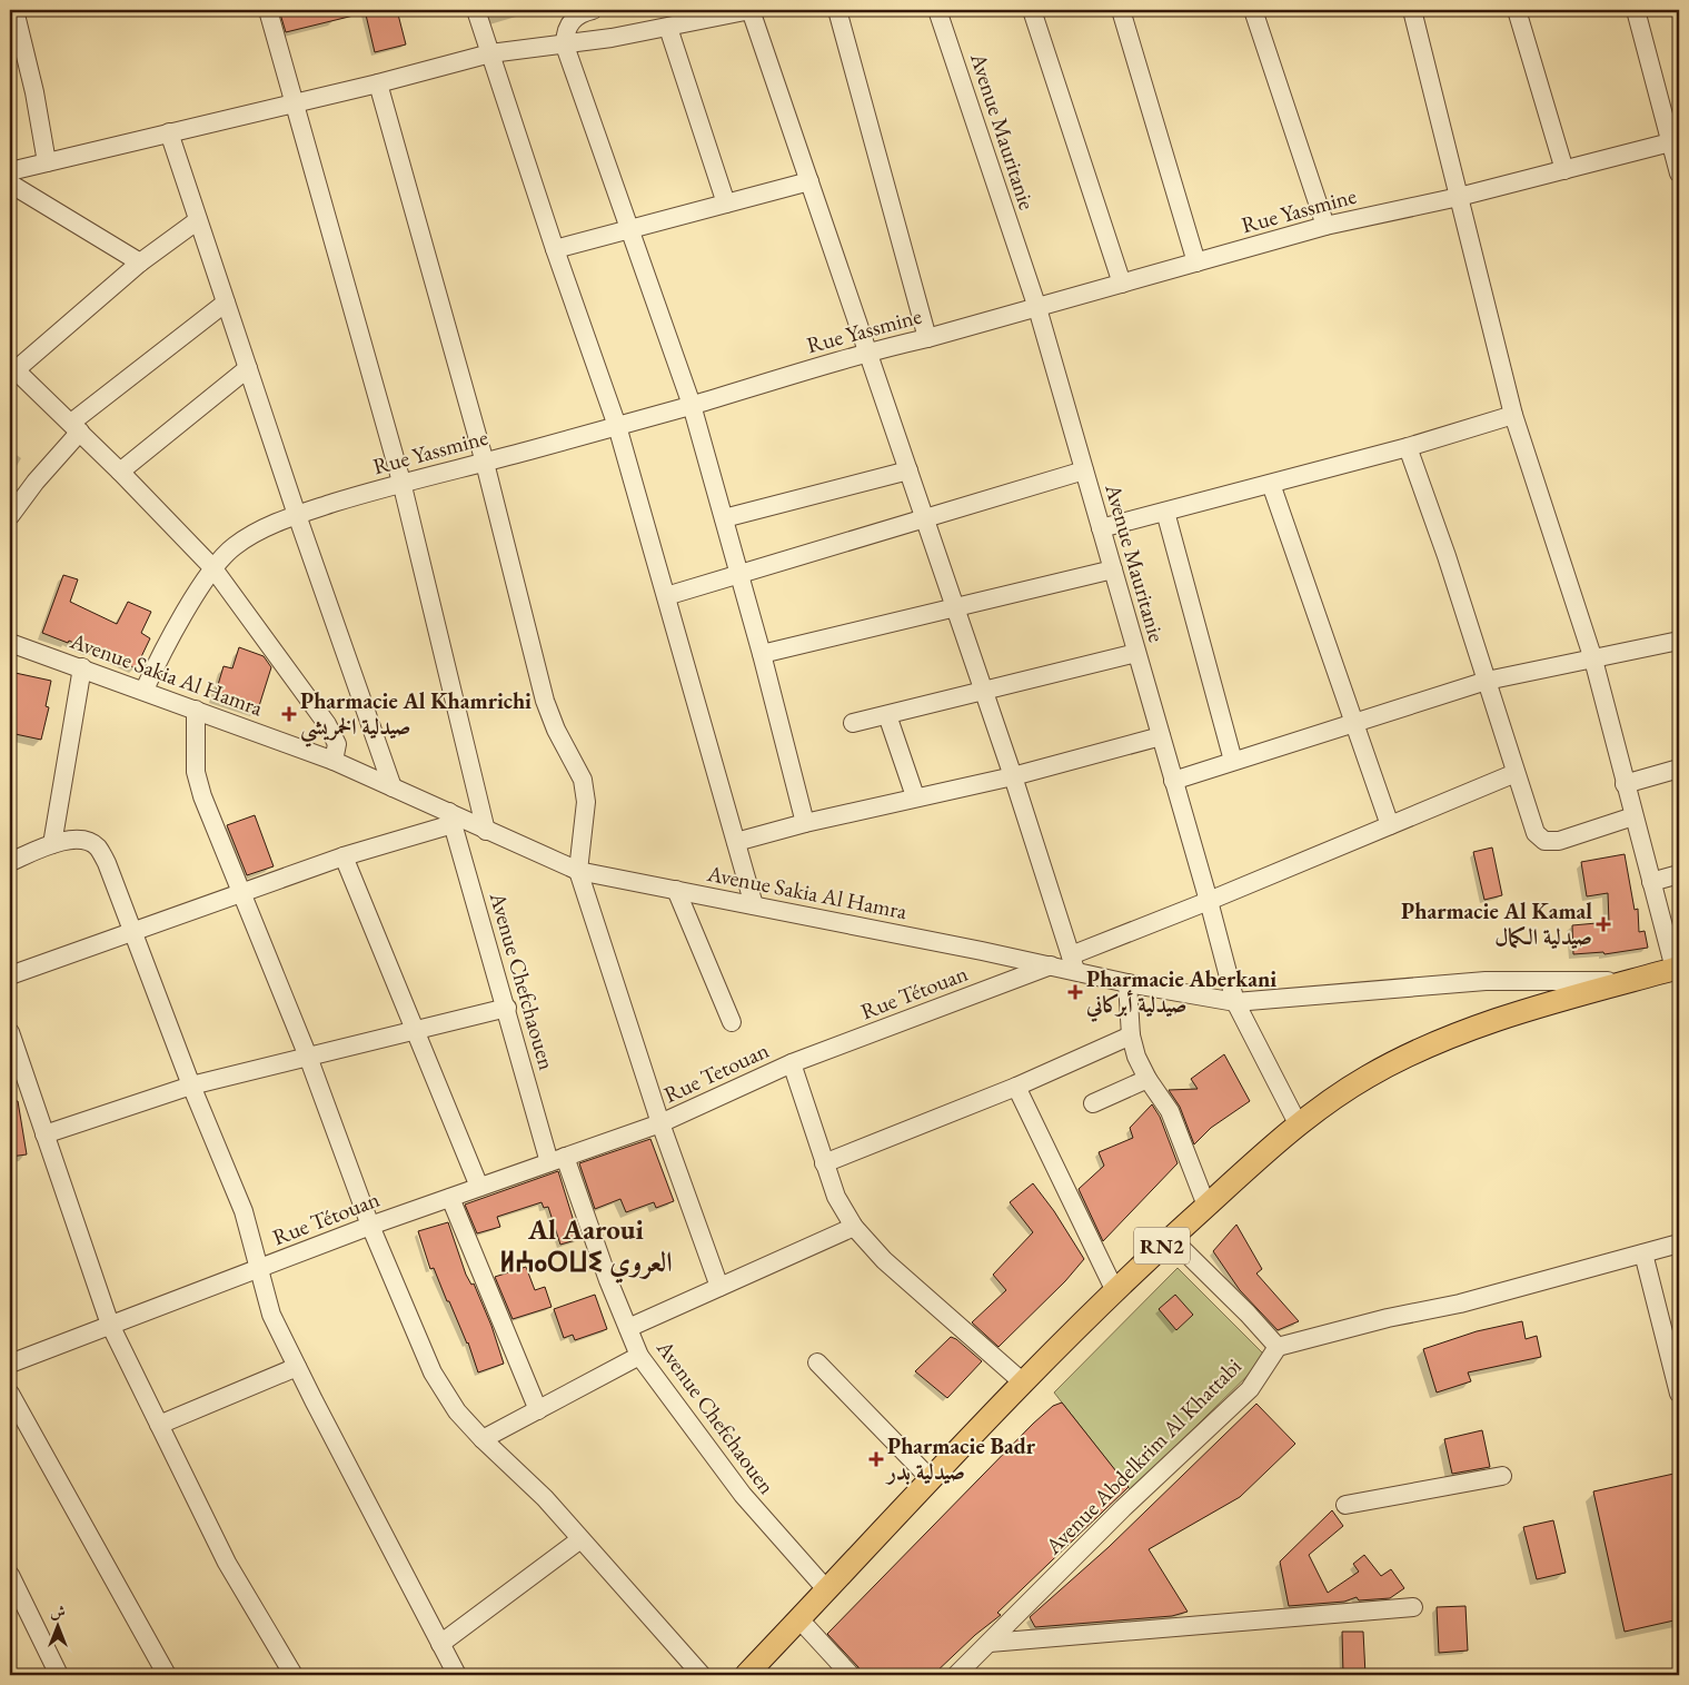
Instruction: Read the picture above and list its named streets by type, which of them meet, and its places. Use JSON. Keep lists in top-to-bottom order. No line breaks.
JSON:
{"streets":{"main road":["RN2"],"street":["Avenue Mauritanie","Rue Yassmine","Avenue Sakia Al Hamra","Avenue Chefchaouen","Rue Tétouan","Rue Tetouan","Avenue Abdelkrim Al Khattabi"]},"crossings":[["Avenue Mauritanie","Rue Yassmine"],["Avenue Mauritanie","Avenue Sakia Al Hamra"],["Avenue Mauritanie","RN2"],["Rue Yassmine","Avenue Sakia Al Hamra"],["Avenue Sakia Al Hamra","Avenue Chefchaouen"],["Avenue Sakia Al Hamra","Rue Tétouan"],["Avenue Sakia Al Hamra","RN2"],["Avenue Chefchaouen","Rue Tétouan"],["Avenue Chefchaouen","RN2"],["Rue Tétouan","Rue Tetouan"]],"districts":["Al Aaroui ⵍⵄⴰⵔⵡⵉ العروي"],"places":{"health":["Pharmacie Al Khamrichi صيدلية الخمريشي","Pharmacie Al Kamal صيدلية الكمال","Pharmacie Aberkani صيدلية أبركاني","Pharmacie Badr صيدلية بدر"]},"north":"top"}
